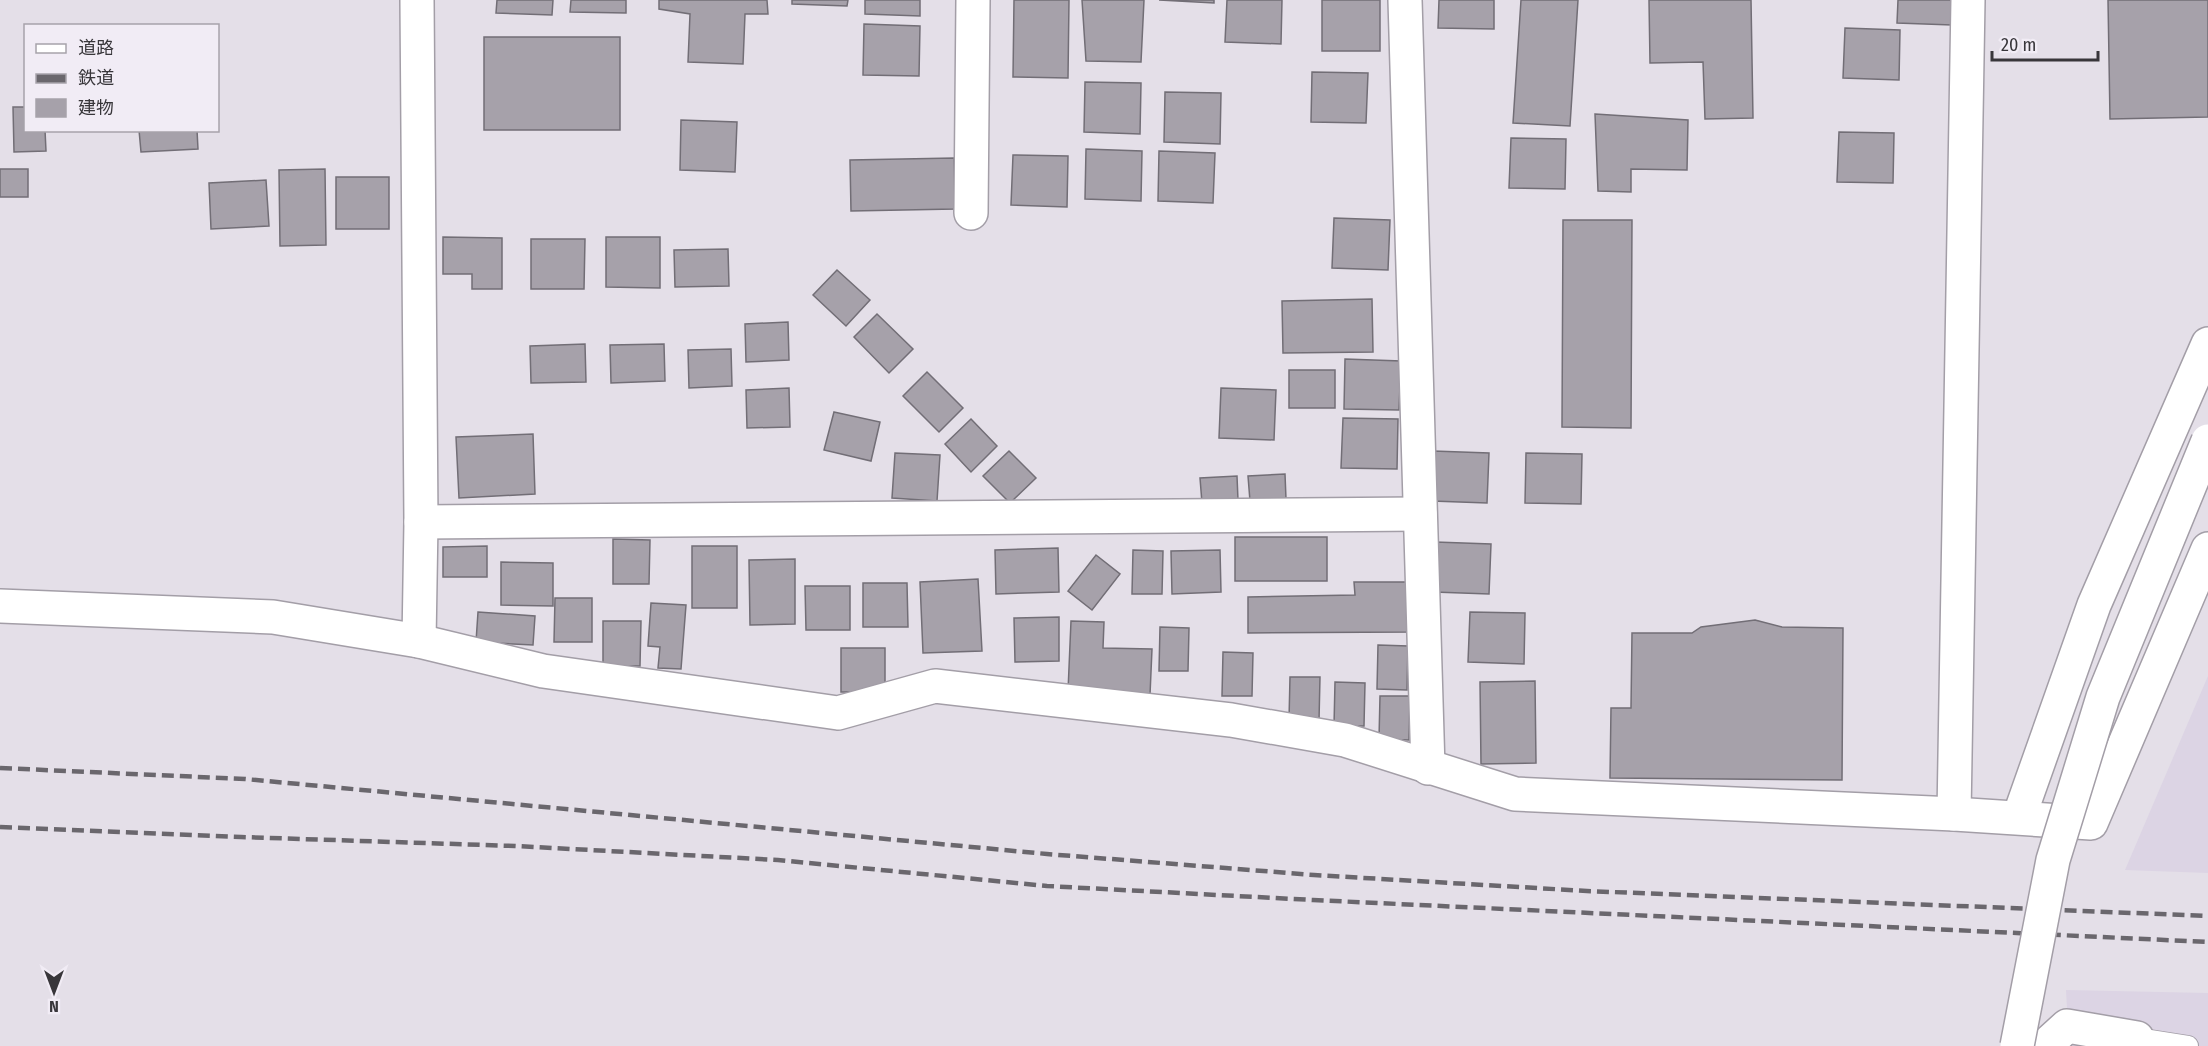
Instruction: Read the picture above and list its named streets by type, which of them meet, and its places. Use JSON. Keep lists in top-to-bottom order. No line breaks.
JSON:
{"legend":["道路","鉄道","建物"],"scale_bar":"20 m","north":"bottom"}
